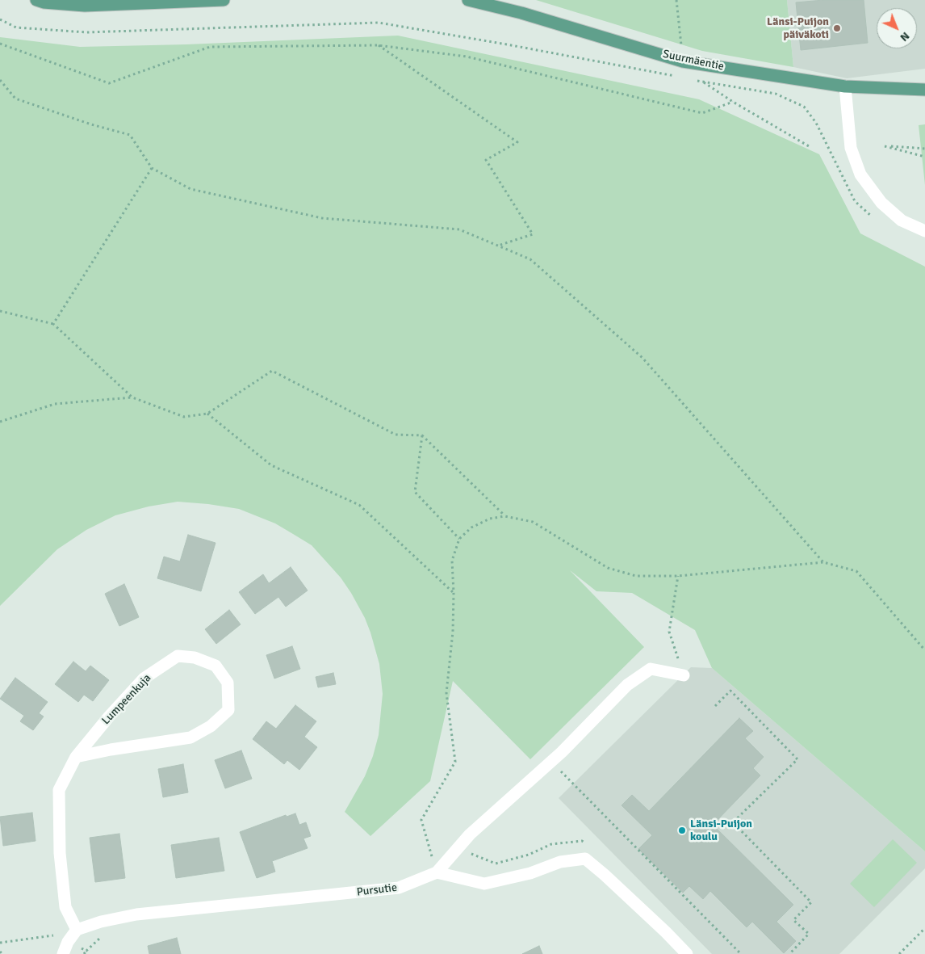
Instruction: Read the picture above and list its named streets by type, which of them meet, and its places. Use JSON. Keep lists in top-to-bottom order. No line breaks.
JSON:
{"streets":{"main road":["Suurmäentie"],"street":["Lumpeenkuja","Pursutie"]},"crossings":[["Lumpeenkuja","Pursutie"]],"places":["Länsi-Puijon päiväkoti","Länsi-Puijon koulu"],"north":"bottom right"}
